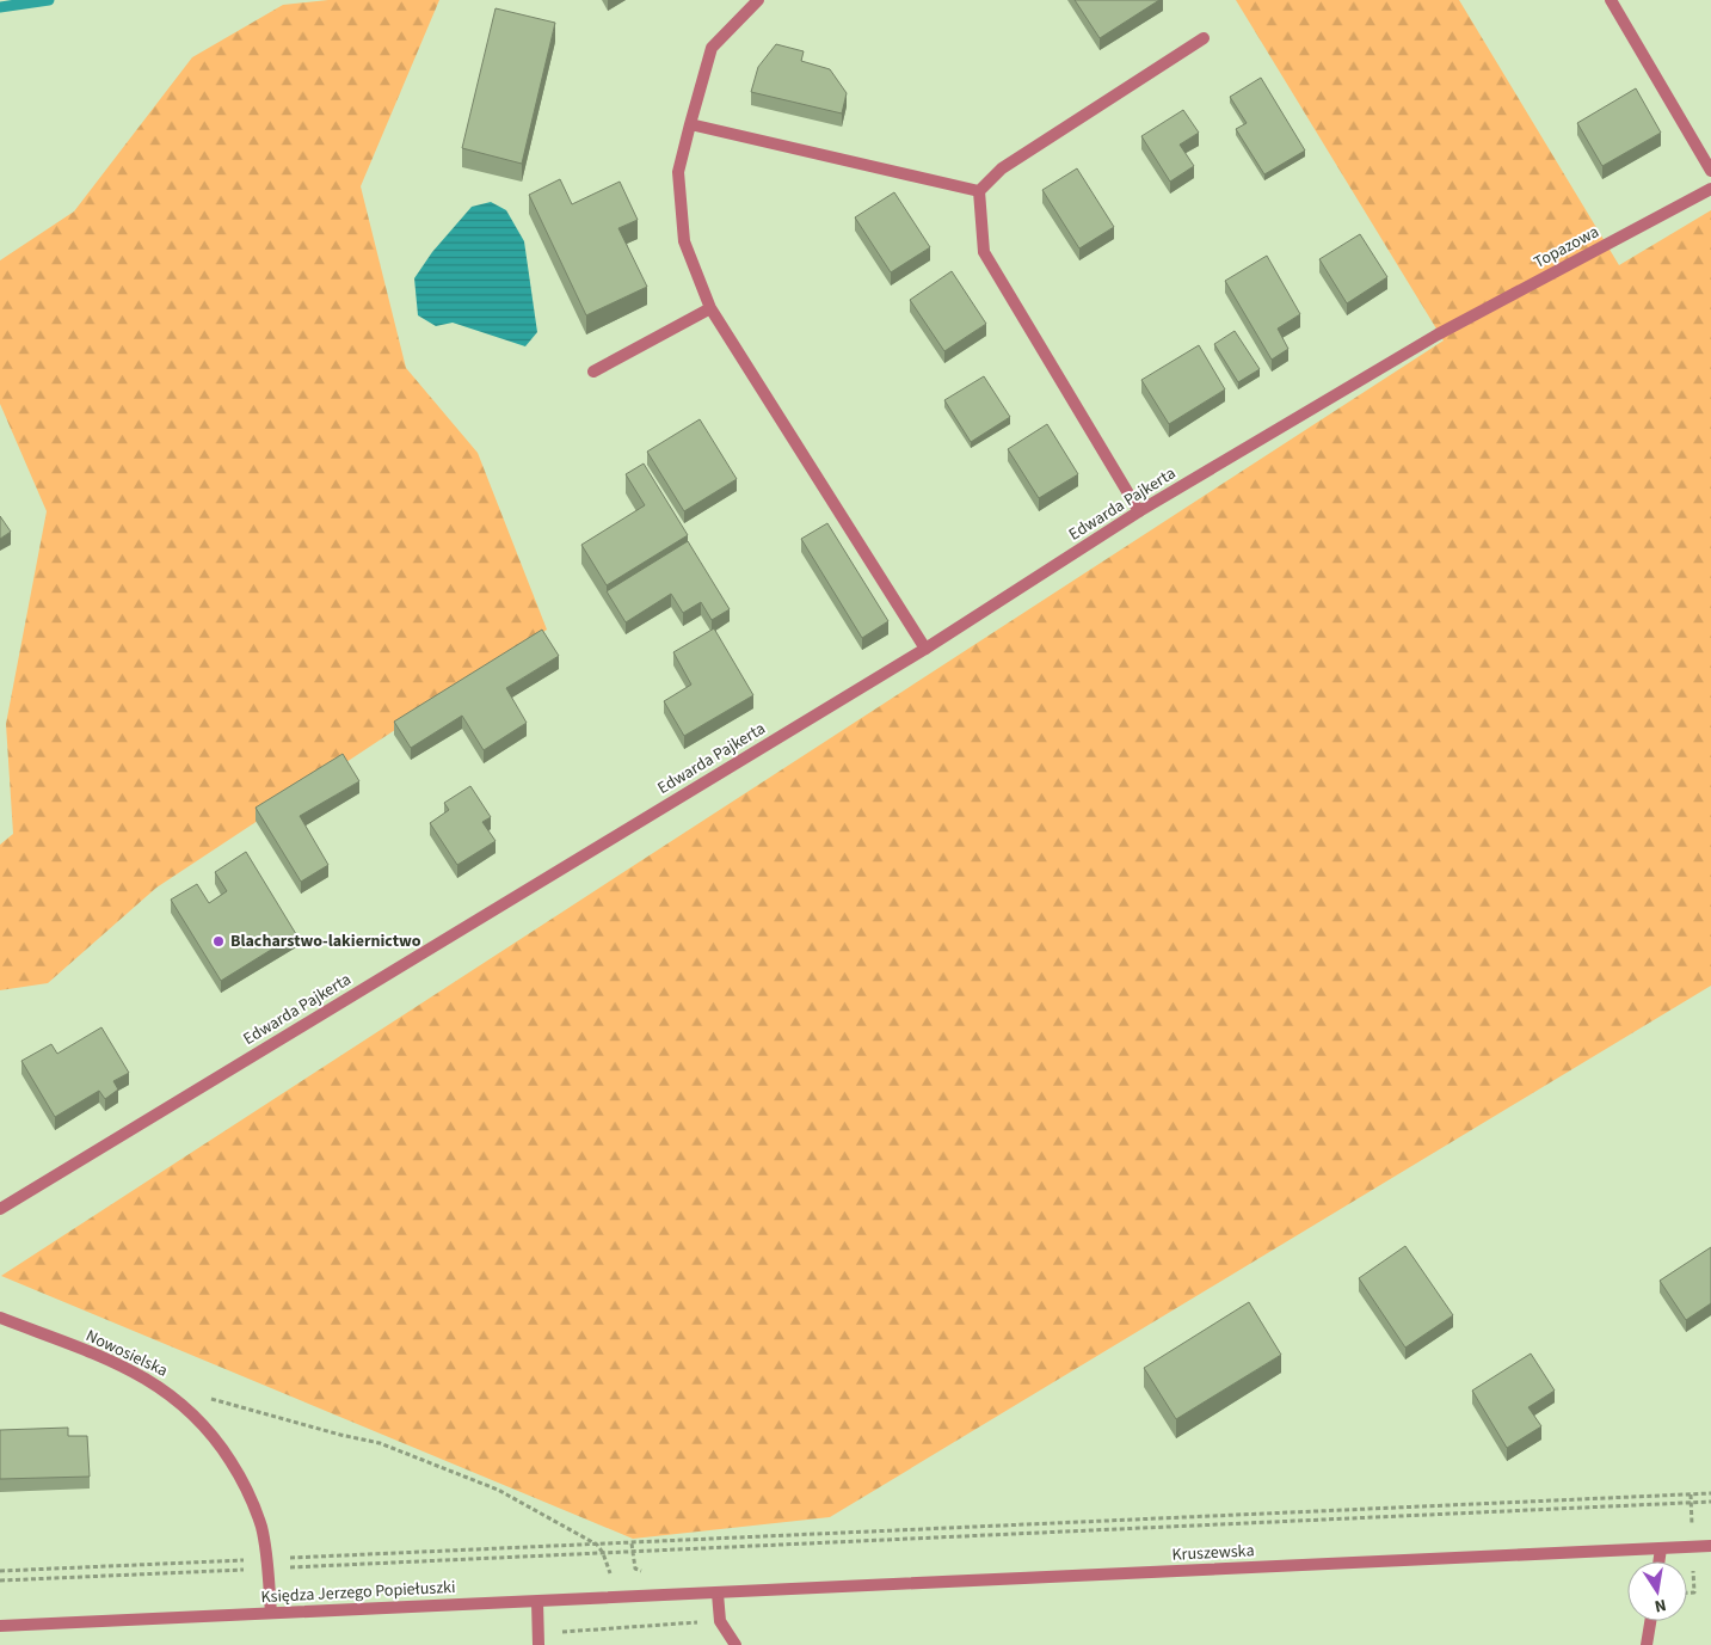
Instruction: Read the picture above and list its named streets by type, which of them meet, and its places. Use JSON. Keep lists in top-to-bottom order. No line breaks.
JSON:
{"streets":{"street":["Topazowa","Edwarda Pajkerta","Nowosielska","Kruszewska","Księdza Jerzego Popiełuszki"]},"crossings":[["Topazowa","Edwarda Pajkerta"],["Nowosielska","Księdza Jerzego Popiełuszki"],["Kruszewska","Księdza Jerzego Popiełuszki"]],"places":["Blacharstwo-lakiernictwo"],"north":"bottom"}
